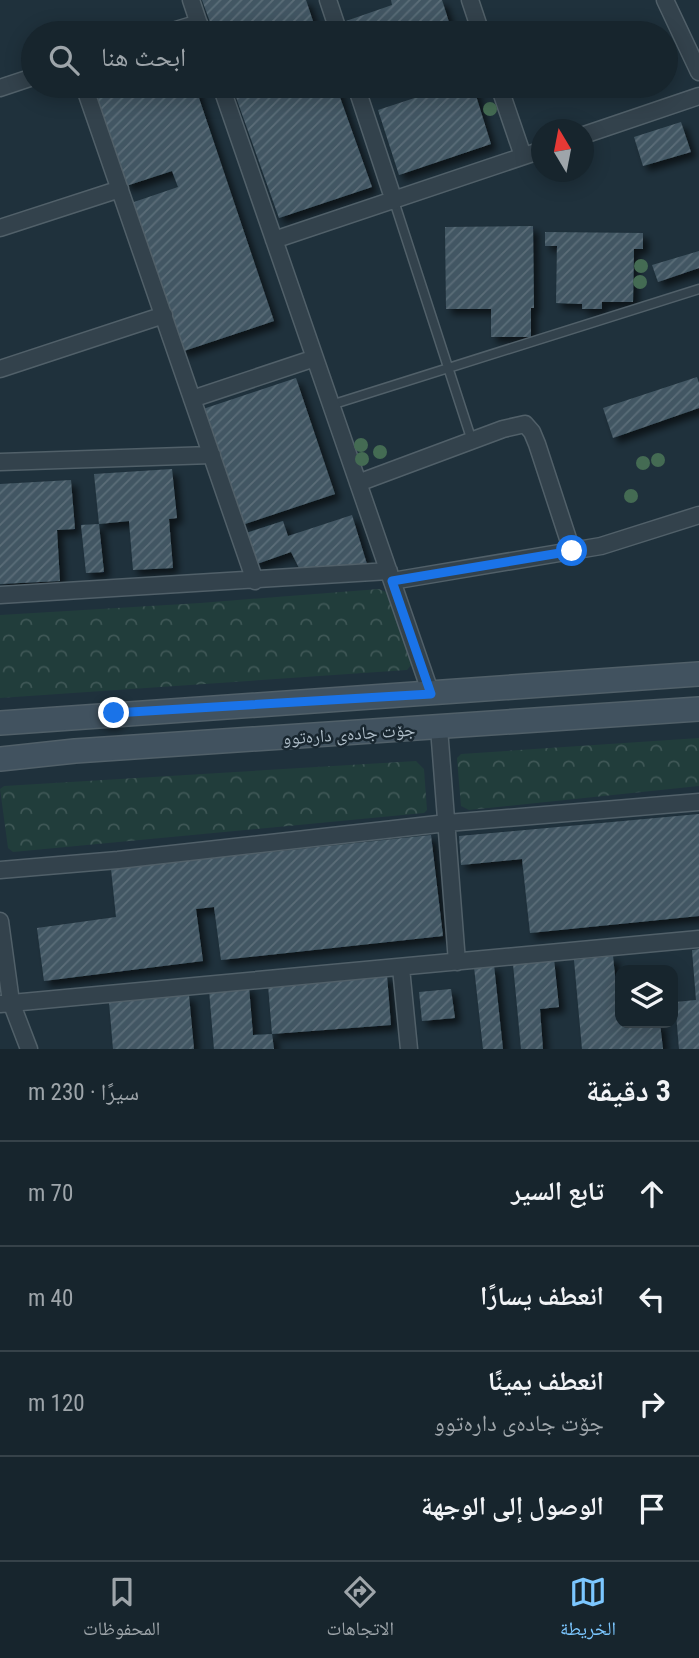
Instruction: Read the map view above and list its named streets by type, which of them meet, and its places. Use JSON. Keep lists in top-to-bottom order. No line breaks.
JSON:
{"streets":{"main road":["جۆت جادەی دارەتوو"]},"north":"top","page":{"search":"ابحث هنا","heading":["3 دقيقة","سيرًا · 230 m"],"list":[["تابع السير","70 m"],["انعطف يسارًا","40 m"],["انعطف يمينًا","جۆت جادەی دارەتوو","120 m"],"الوصول إلى الوجهة"],"nav":["الخريطة","الاتجاهات","المحفوظات"]}}
